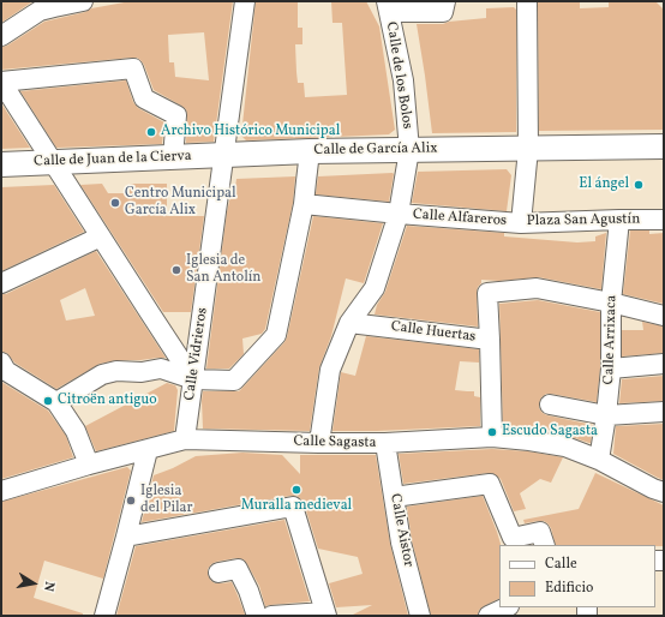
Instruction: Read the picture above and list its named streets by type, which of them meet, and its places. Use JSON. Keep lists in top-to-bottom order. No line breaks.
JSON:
{"streets":{"main road":["Calle de García Alix","Calle de Juan de la Cierva"],"street":["Calle de los Bolos","Calle Alfareros","Plaza San Agustín","Calle Huertas","Calle Arrixaca","Calle Vidrieros","Calle Sagasta","Calle Aistor"]},"crossings":[["Calle de los Bolos","Calle de García Alix"],["Calle de los Bolos","Calle Alfareros"],["Calle de los Bolos","Calle Huertas"],["Calle de los Bolos","Calle Sagasta"],["Calle de García Alix","Calle de Juan de la Cierva"],["Calle de García Alix","Plaza San Agustín"],["Calle de García Alix","Calle Vidrieros"],["Calle de Juan de la Cierva","Calle Vidrieros"],["Calle Alfareros","Plaza San Agustín"],["Plaza San Agustín","Calle Arrixaca"],["Calle Huertas","Calle Arrixaca"],["Calle Arrixaca","Calle Sagasta"],["Calle Vidrieros","Calle Sagasta"],["Calle Sagasta","Calle Aistor"]],"places":["Archivo Histórico Municipal","El ángel","Centro Municipal García Alix","Iglesia de San Antolín","Citroën antiguo","Escudo Sagasta","Muralla medieval","Iglesia del Pilar"],"legend":["Calle","Edificio"],"north":"right"}
